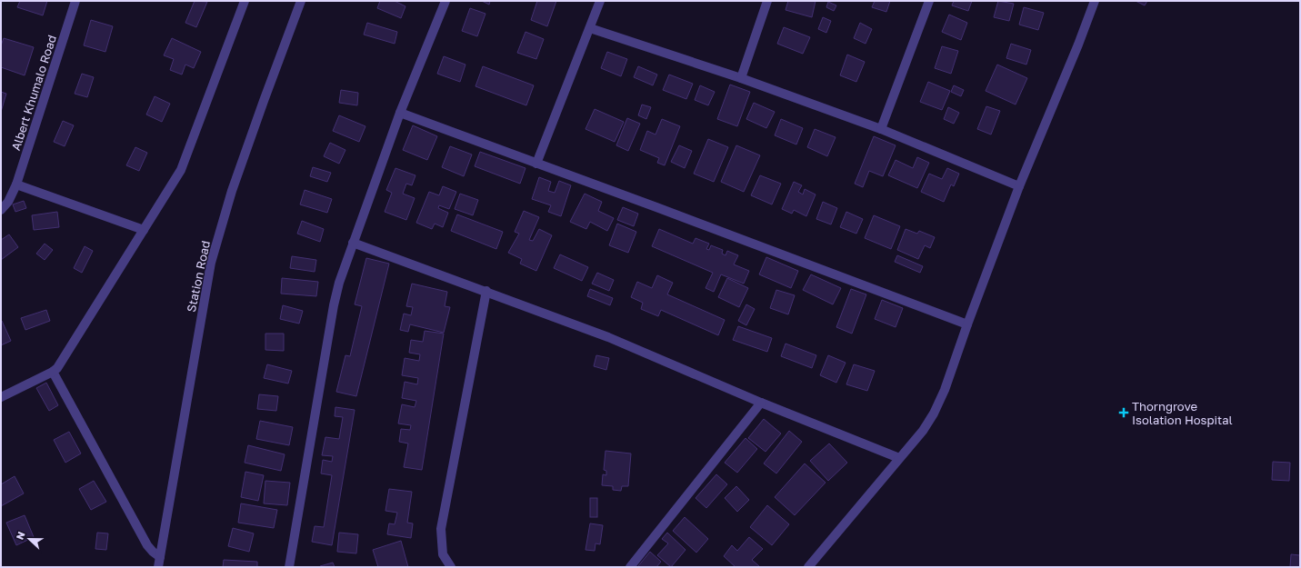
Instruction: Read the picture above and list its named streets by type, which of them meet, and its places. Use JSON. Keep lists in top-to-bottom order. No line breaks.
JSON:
{"streets":{"street":["Albert Khumalo Road","Station Road"]},"places":{"health":["Thorngrove Isolation Hospital"]},"north":"left"}
